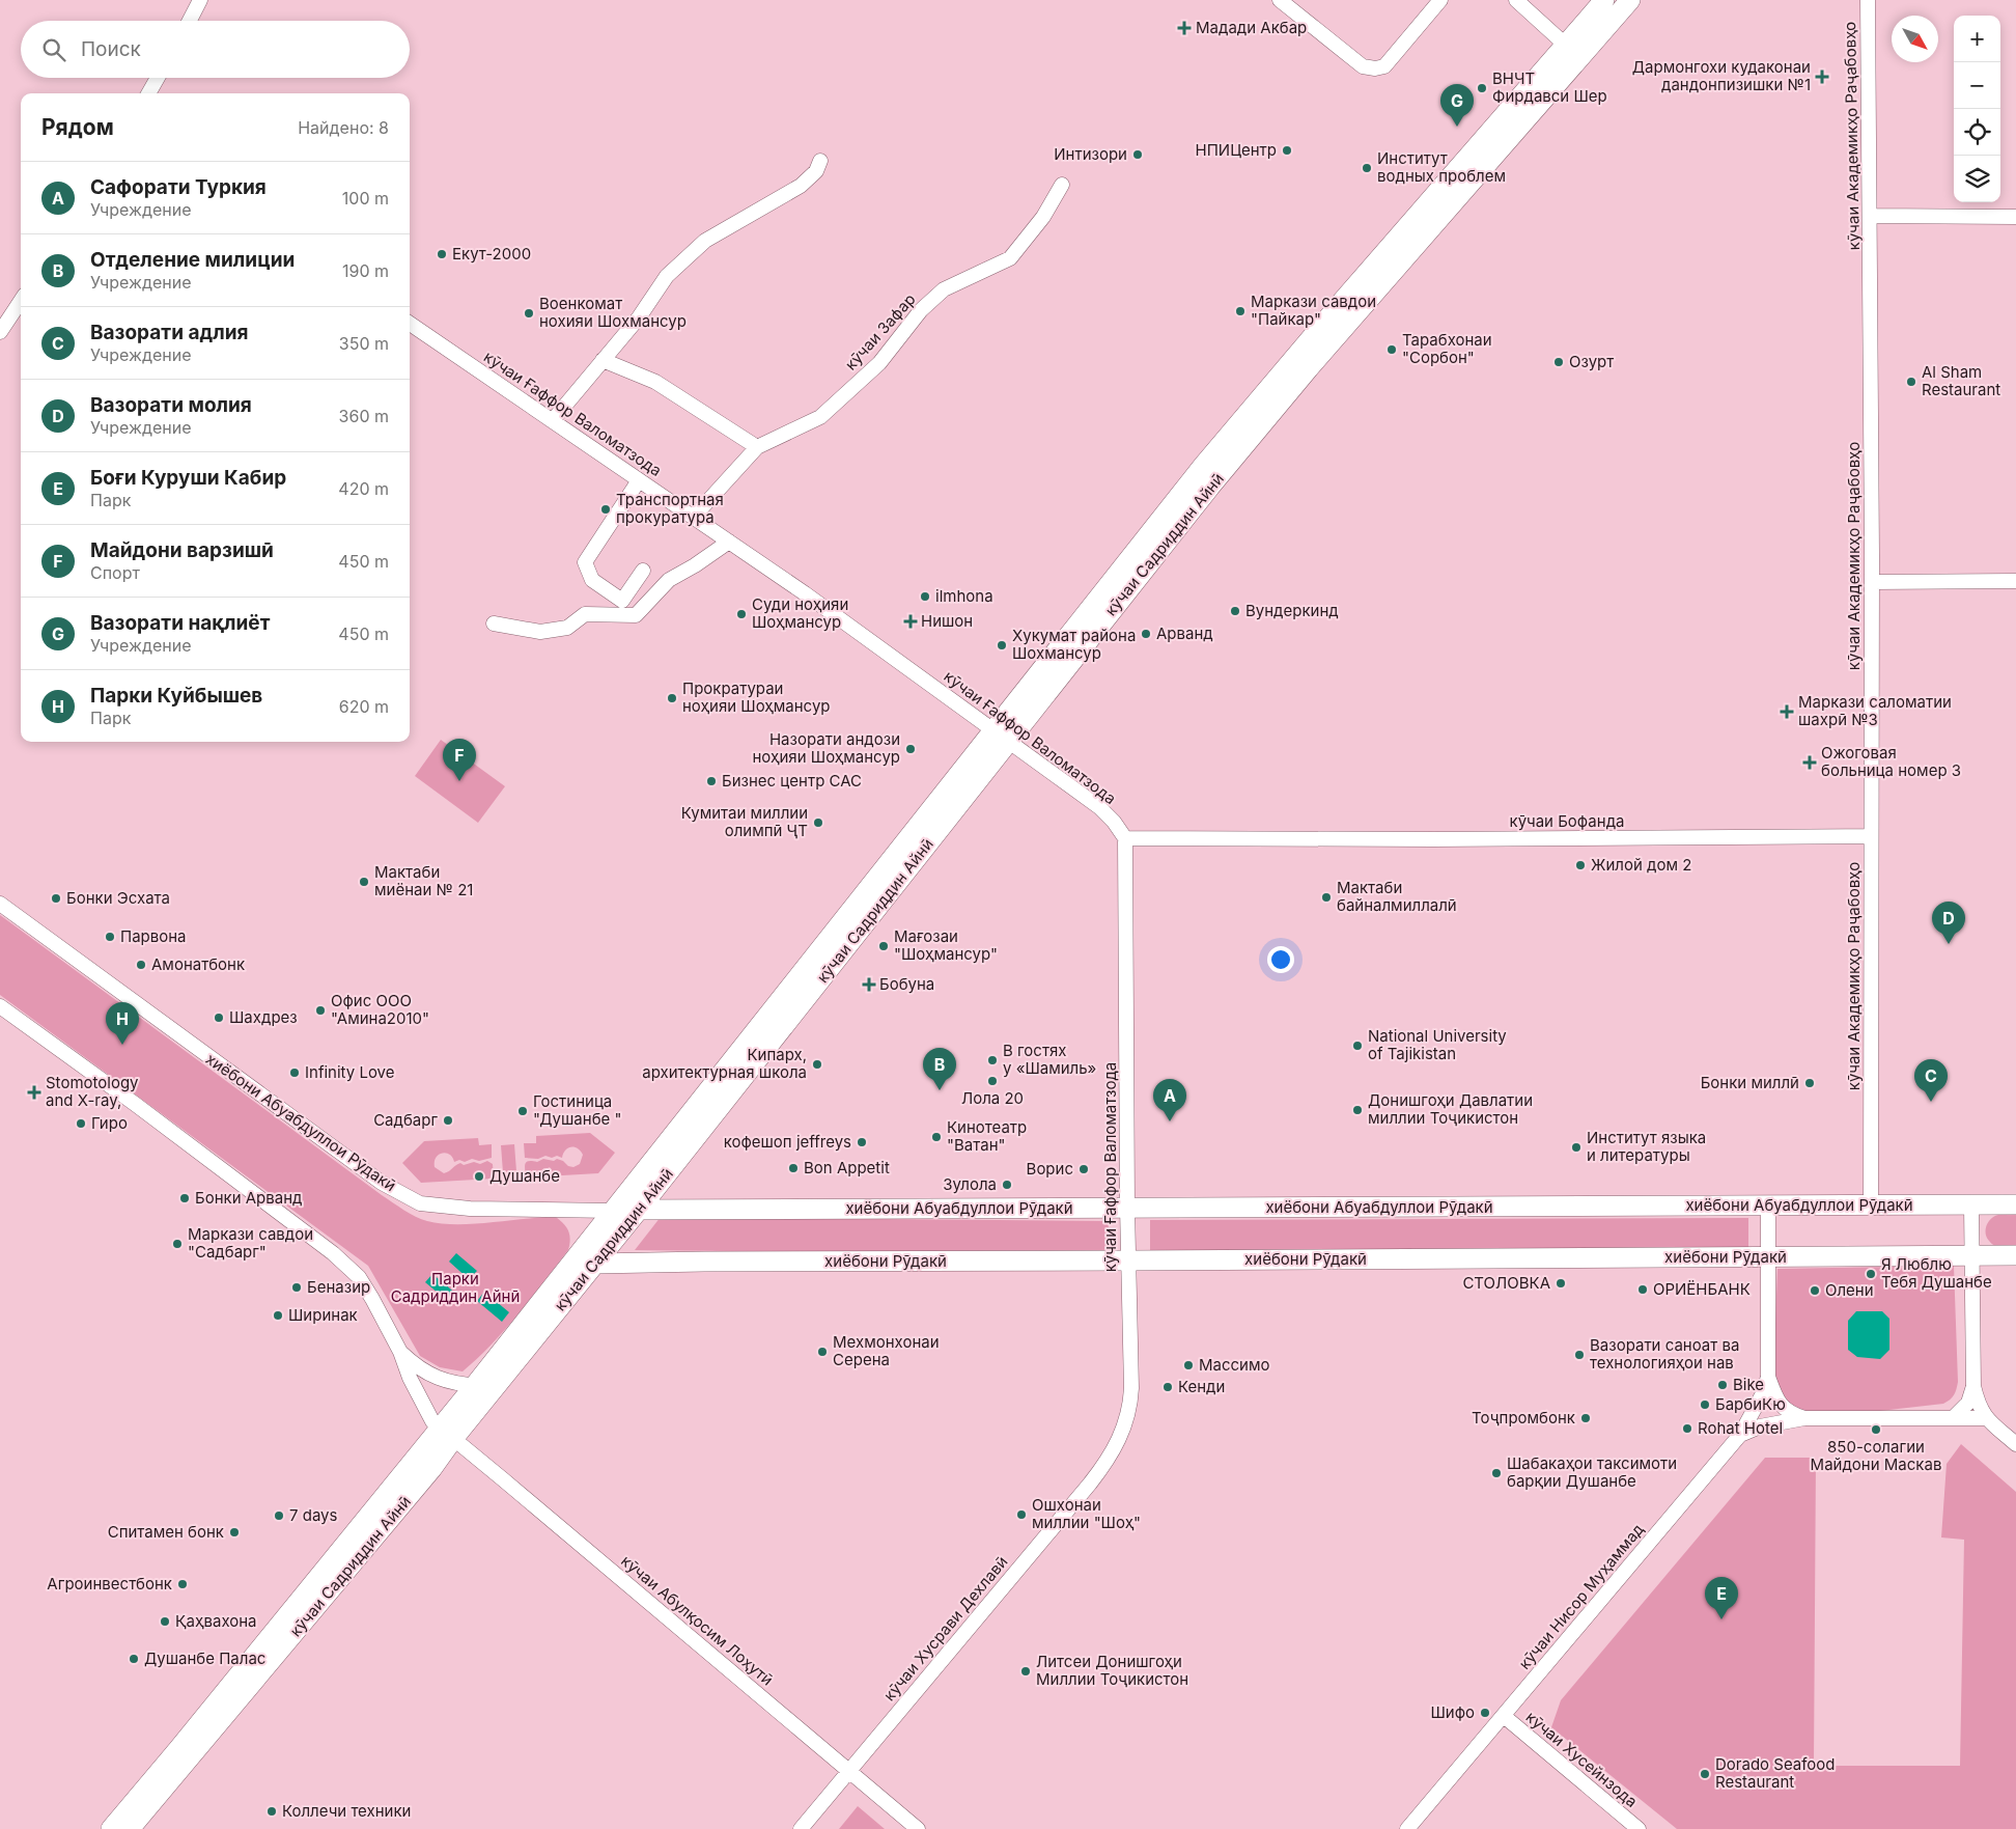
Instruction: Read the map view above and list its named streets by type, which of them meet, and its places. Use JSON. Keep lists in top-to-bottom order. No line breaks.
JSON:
{"streets":{"highway":["кӯчаи Садриддин Айнӣ","хиёбони Абуабдуллои Рӯдакӣ","хиёбони Рӯдакӣ"],"street":["кӯчаи Академикҳо Раҷабовҳо","кӯчаи Зафар","кӯчаи Ғаффор Валоматзода","кӯчаи Бофанда","кӯчаи Нисор Муҳаммад","кӯчаи Абулқосим Лоҳутӣ","кӯчаи Хусрави Дехлавӣ","кӯчаи Хусейнзода"]},"crossings":[["кӯчаи Академикҳо Раҷабовҳо","кӯчаи Бофанда"],["кӯчаи Академикҳо Раҷабовҳо","хиёбони Абуабдуллои Рӯдакӣ"],["кӯчаи Зафар","кӯчаи Ғаффор Валоматзода"],["кӯчаи Ғаффор Валоматзода","кӯчаи Садриддин Айнӣ"],["кӯчаи Ғаффор Валоматзода","кӯчаи Бофанда"],["кӯчаи Ғаффор Валоматзода","хиёбони Абуабдуллои Рӯдакӣ"],["кӯчаи Ғаффор Валоматзода","хиёбони Рӯдакӣ"],["кӯчаи Ғаффор Валоматзода","кӯчаи Хусрави Дехлавӣ"],["кӯчаи Садриддин Айнӣ","хиёбони Абуабдуллои Рӯдакӣ"],["кӯчаи Садриддин Айнӣ","хиёбони Рӯдакӣ"],["кӯчаи Садриддин Айнӣ","кӯчаи Абулқосим Лоҳутӣ"],["хиёбони Абуабдуллои Рӯдакӣ","кӯчаи Нисор Муҳаммад"],["хиёбони Рӯдакӣ","кӯчаи Нисор Муҳаммад"],["кӯчаи Нисор Муҳаммад","кӯчаи Хусейнзода"],["кӯчаи Абулқосим Лоҳутӣ","кӯчаи Хусрави Дехлавӣ"]],"parks":["Парки Садриддин Айнӣ"],"places":{"health":["Мадади Акбар","Дармонгохи кудаконаи дандонпизишки №1","Нишон","Маркази саломатии шахрӣ №3","Ожоговая больница номер 3","Бобуна","Stomotology and X-ray,"],"other":["ВНЧТ Фирдавси Шер","НПИЦентр","Интизори","Институт водных проблем","Екут-2000","Маркази савдои \"Пайкар\"","Военкомат нохияи Шохмансур","Тарабхонаи \"Сорбон\"","Озурт","Al Sham Restaurant","Транспортная прокуратура","ilmhona","Вундеркинд","Суди ноҳияи Шоҳмансур","Арванд","Хукумат района Шохмансур","Прократураи ноҳияи Шоҳмансур","Назорати андози ноҳияи Шоҳмансур","Бизнес центр САС","Кумитаи миллии олимпӣ ҶТ","Жилой дом 2","Мактаби миёнаи № 21","Мактаби байналмиллалӣ","Бонки Эсхата","Парвона","Мағозаи \"Шоҳмансур\"","Амонатбонк","Офис ООО \"Амина2010\"","Шахдрез","National University of Tajikistan","В гостях у «Шамиль»","Кипарх, архитектурная школа","Infinity Love","Лола 20","Бонки миллӣ","Донишгоҳи Давлатии миллии Тоҷикистон","Гостиница \"Душанбе \"","Садбарг","Гиро","Кинотеатр \"Ватан\"","кофешоп jeffreys","Институт языка и литературы","Bon Appetit","Ворис","Душанбе","Зулола","Бонки Арванд","Маркази савдои \"Садбарг\"","Я Люблю Тебя Душанбе","СТОЛОВКА","Беназир","ОРИЁНБАНК","Олени","Ширинак","Мехмонхонаи Серена","Вазорати саноат ва технологияҳои нав","Массимо","Bike","Кенди","БарбиКю","Тоҷпромбонк","Rohat Hotel","850-солагии Майдони Маскав","Шабакаҳои таксимоти барқии Душанбе","Ошхонаи миллии \"Шоҳ\"","7 days","Спитамен бонк","Агроинвестбонк","Қаҳвахона","Душанбе Палас","Литсеи Донишгоҳи Миллии Тоҷикистон","Шифо","Dorado Seafood Restaurant","Коллечи техники"]},"north":"bottom right","page":{"map_buttons":["+","−"],"search":"Поиск","pins":["G","F","D","H","B","C","A","E"],"heading":["Рядом","Найдено: 8"],"list":[{"mark":"A","name":"Сафорати Туркия","note":"Учреждение","value":"100 m"},{"mark":"B","name":"Отделение милиции","note":"Учреждение","value":"190 m"},{"mark":"C","name":"Вазорати адлия","note":"Учреждение","value":"350 m"},{"mark":"D","name":"Вазорати молия","note":"Учреждение","value":"360 m"},{"mark":"E","name":"Боғи Куруши Кабир","note":"Парк","value":"420 m"},{"mark":"F","name":"Майдони варзишӣ","note":"Спорт","value":"450 m"},{"mark":"G","name":"Вазорати нақлиёт","note":"Учреждение","value":"450 m"},{"mark":"H","name":"Парки Куйбышев","note":"Парк","value":"620 m"}]}}
